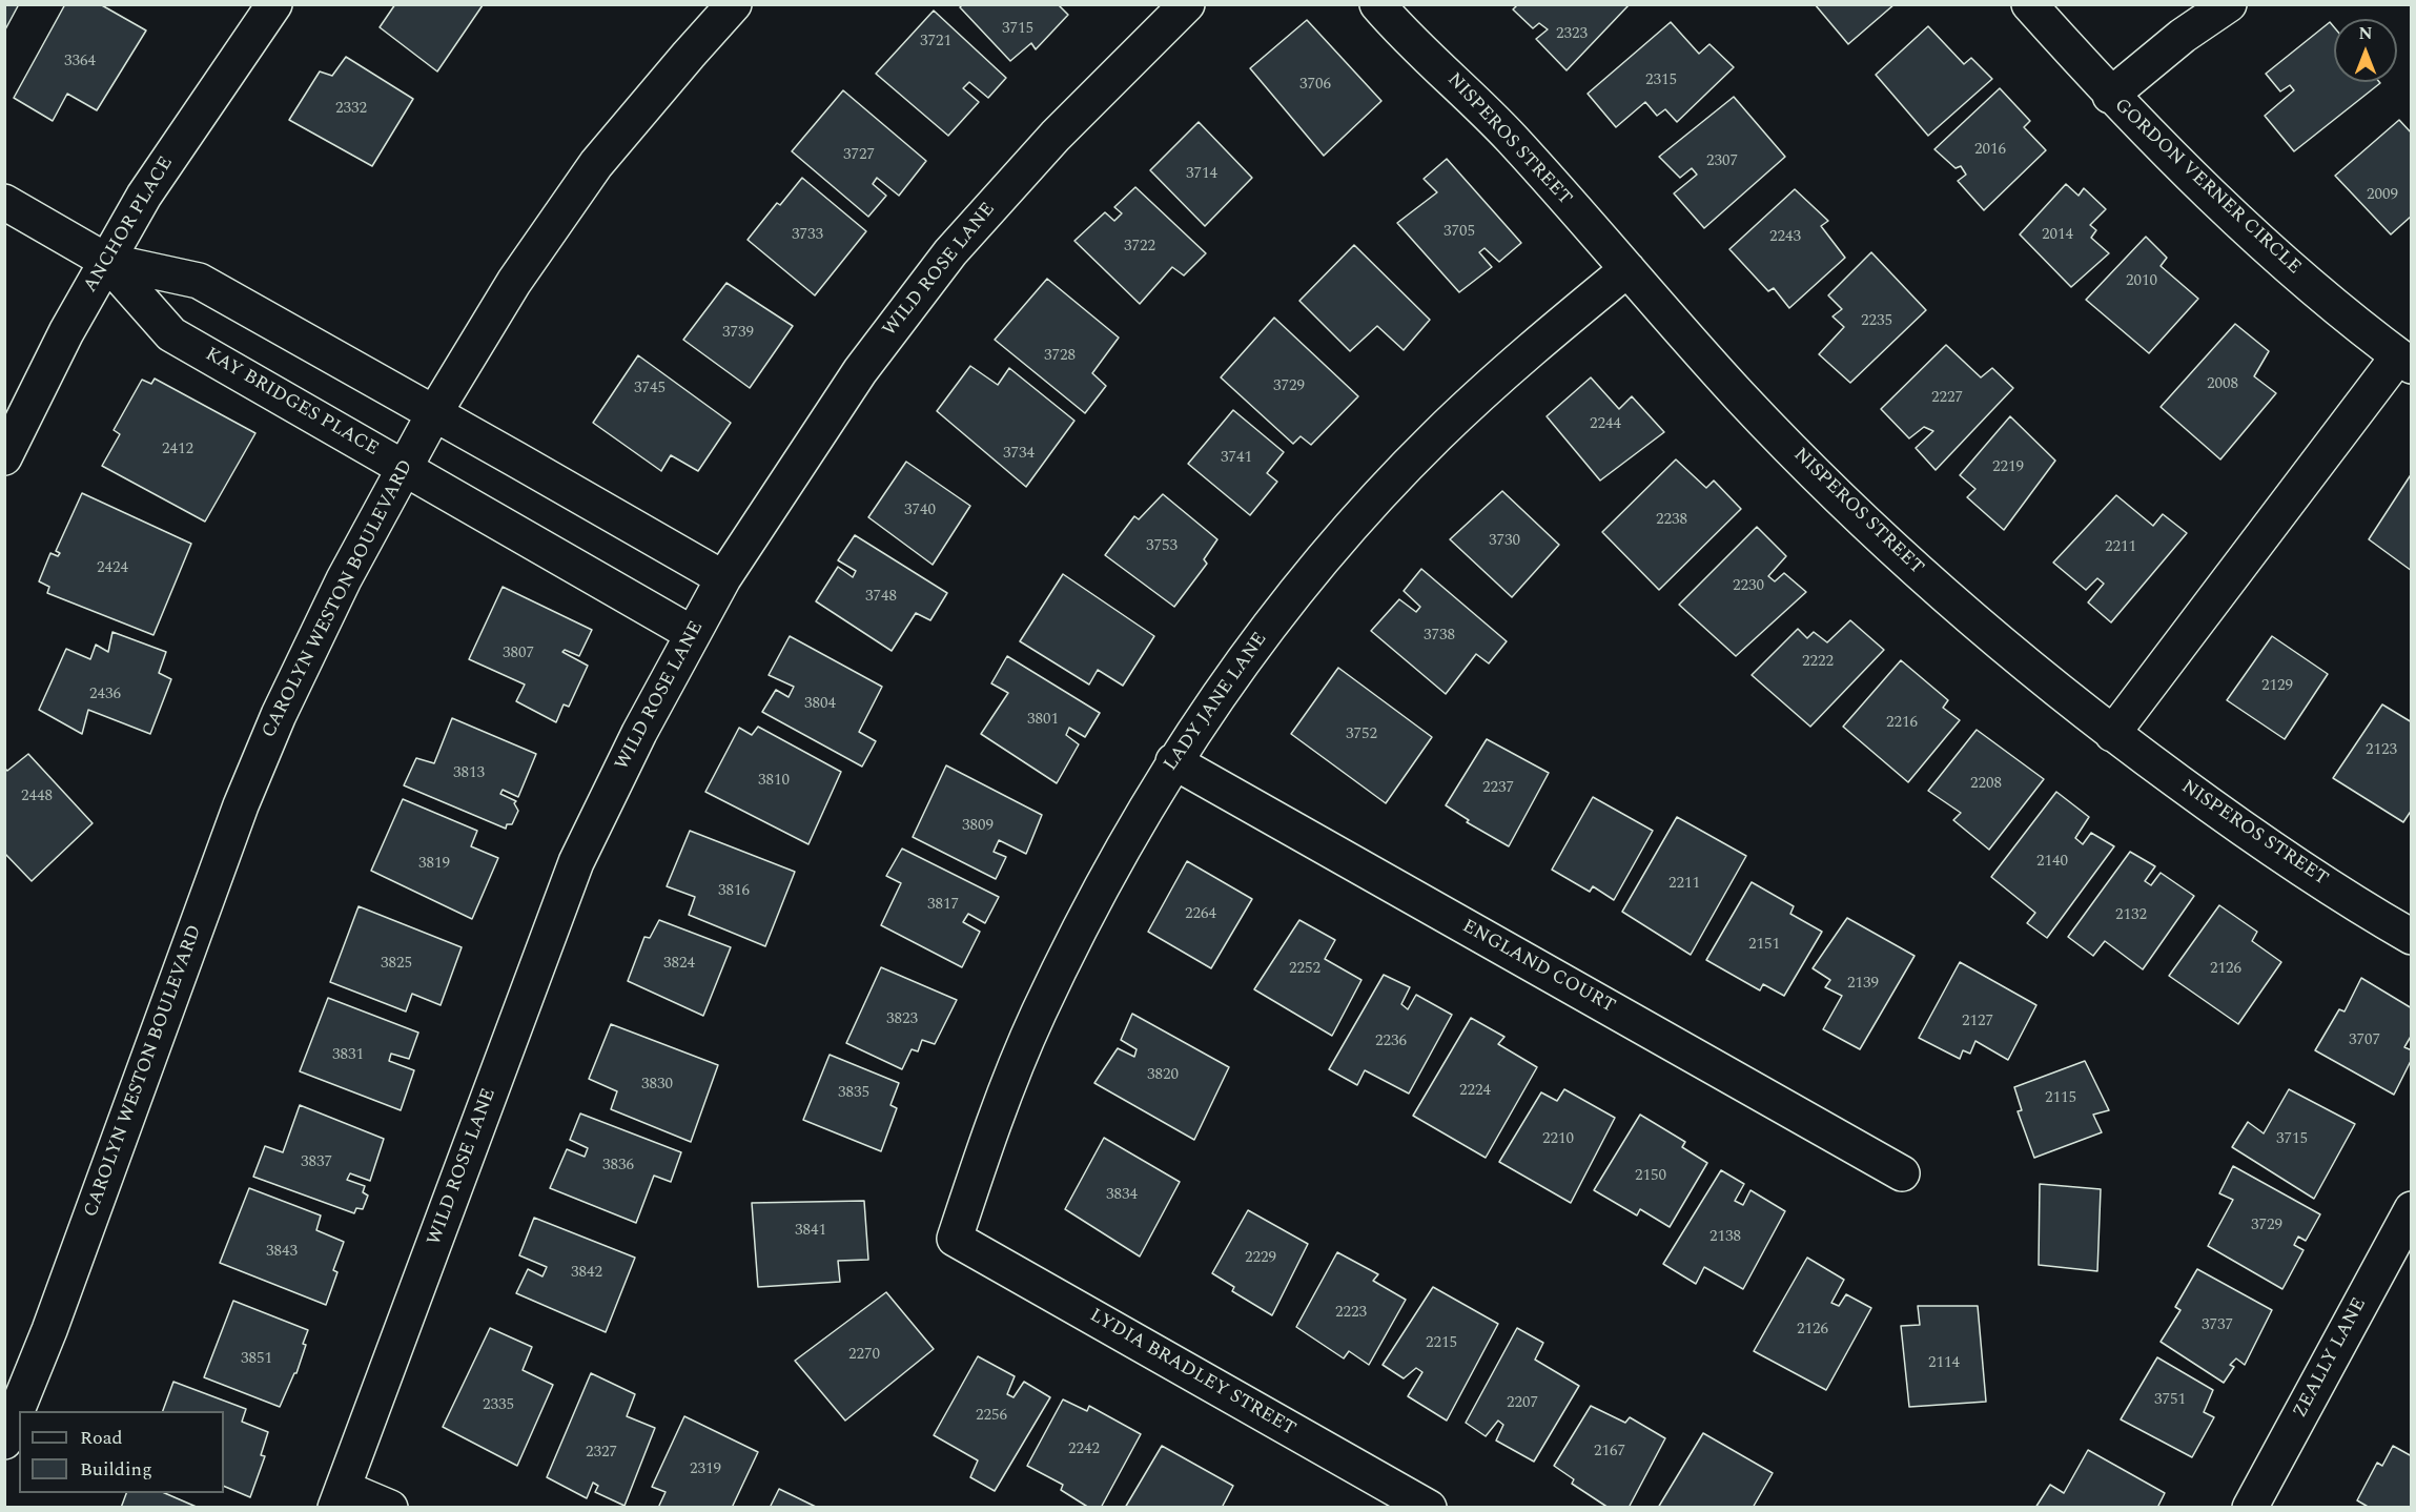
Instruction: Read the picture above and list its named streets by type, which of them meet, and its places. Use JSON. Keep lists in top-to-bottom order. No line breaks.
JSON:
{"streets":{"street":["NISPEROS STREET","GORDON VERNER CIRCLE","ANCHOR PLACE","WILD ROSE LANE","KAY BRIDGES PLACE","CAROLYN WESTON BOULEVARD","LADY JANE LANE","ENGLAND COURT","ZEALLY LANE","LYDIA BRADLEY STREET"]},"crossings":[["NISPEROS STREET","GORDON VERNER CIRCLE"],["NISPEROS STREET","LADY JANE LANE"],["ANCHOR PLACE","KAY BRIDGES PLACE"],["WILD ROSE LANE","KAY BRIDGES PLACE"],["KAY BRIDGES PLACE","CAROLYN WESTON BOULEVARD"],["LADY JANE LANE","ENGLAND COURT"],["LADY JANE LANE","LYDIA BRADLEY STREET"]],"house_numbers":["3715","2323","3721","3364","2315","3706","2332","2016","3727","2307","3714","2009","3705","3733","2014","2243","3722","2010","2235","3739","3728","2008","3729","3745","2227","2244","2412","3734","3741","2219","3740","2238","3730","3753","2211","2424","2230","3748","3738","3807","2222","2129","2436","3804","3801","2216","3752","2123","3813","3810","2208","2237","2448","3809","2140","3819","2211","3816","3817","2264","2132","2151","3825","3824","2252","2126","2139","3823","2127","3707","2236","3831","3820","3830","2224","3835","2115","2210","3715","3837","3836","2150","3834","3729","3841","2138","3843","2229","3842","2223","3737","2126","2215","2270","3851","2114","3751","2207","2335","2256","2242","2167","2327","2319"],"legend":["Road","Building"],"north":"top"}
